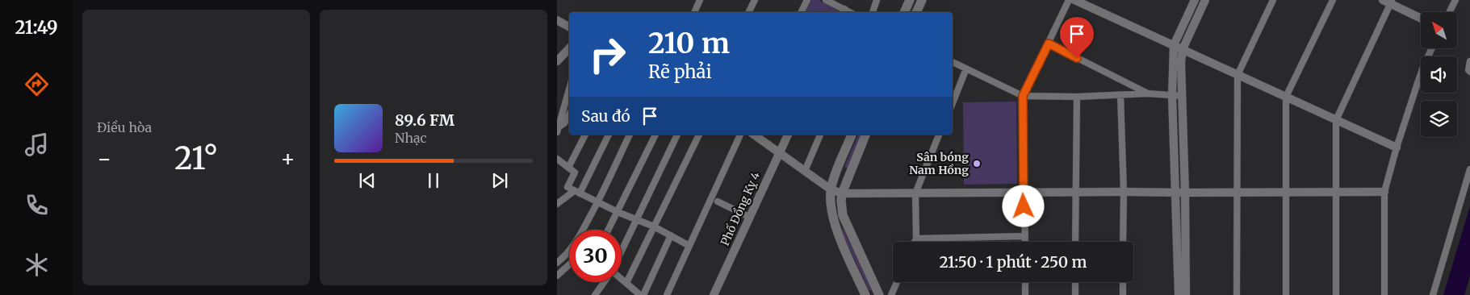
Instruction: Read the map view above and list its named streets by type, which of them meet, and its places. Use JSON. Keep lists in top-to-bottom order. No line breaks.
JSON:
{"streets":{"street":["Phố Đồng Kỵ 4"]},"places":["Sân bóng Nam Hồng"],"north":"top left","page":{"tabs":"21:49","tile":"Điều hòa","turn":["210 m","Rẽ phải"],"then":"Sau đó","song":["89.6 FM","Nhạc"],"heat":["−","21°","+"],"limit":"30","trip":"21:50 · 1 phút · 250 m"}}
